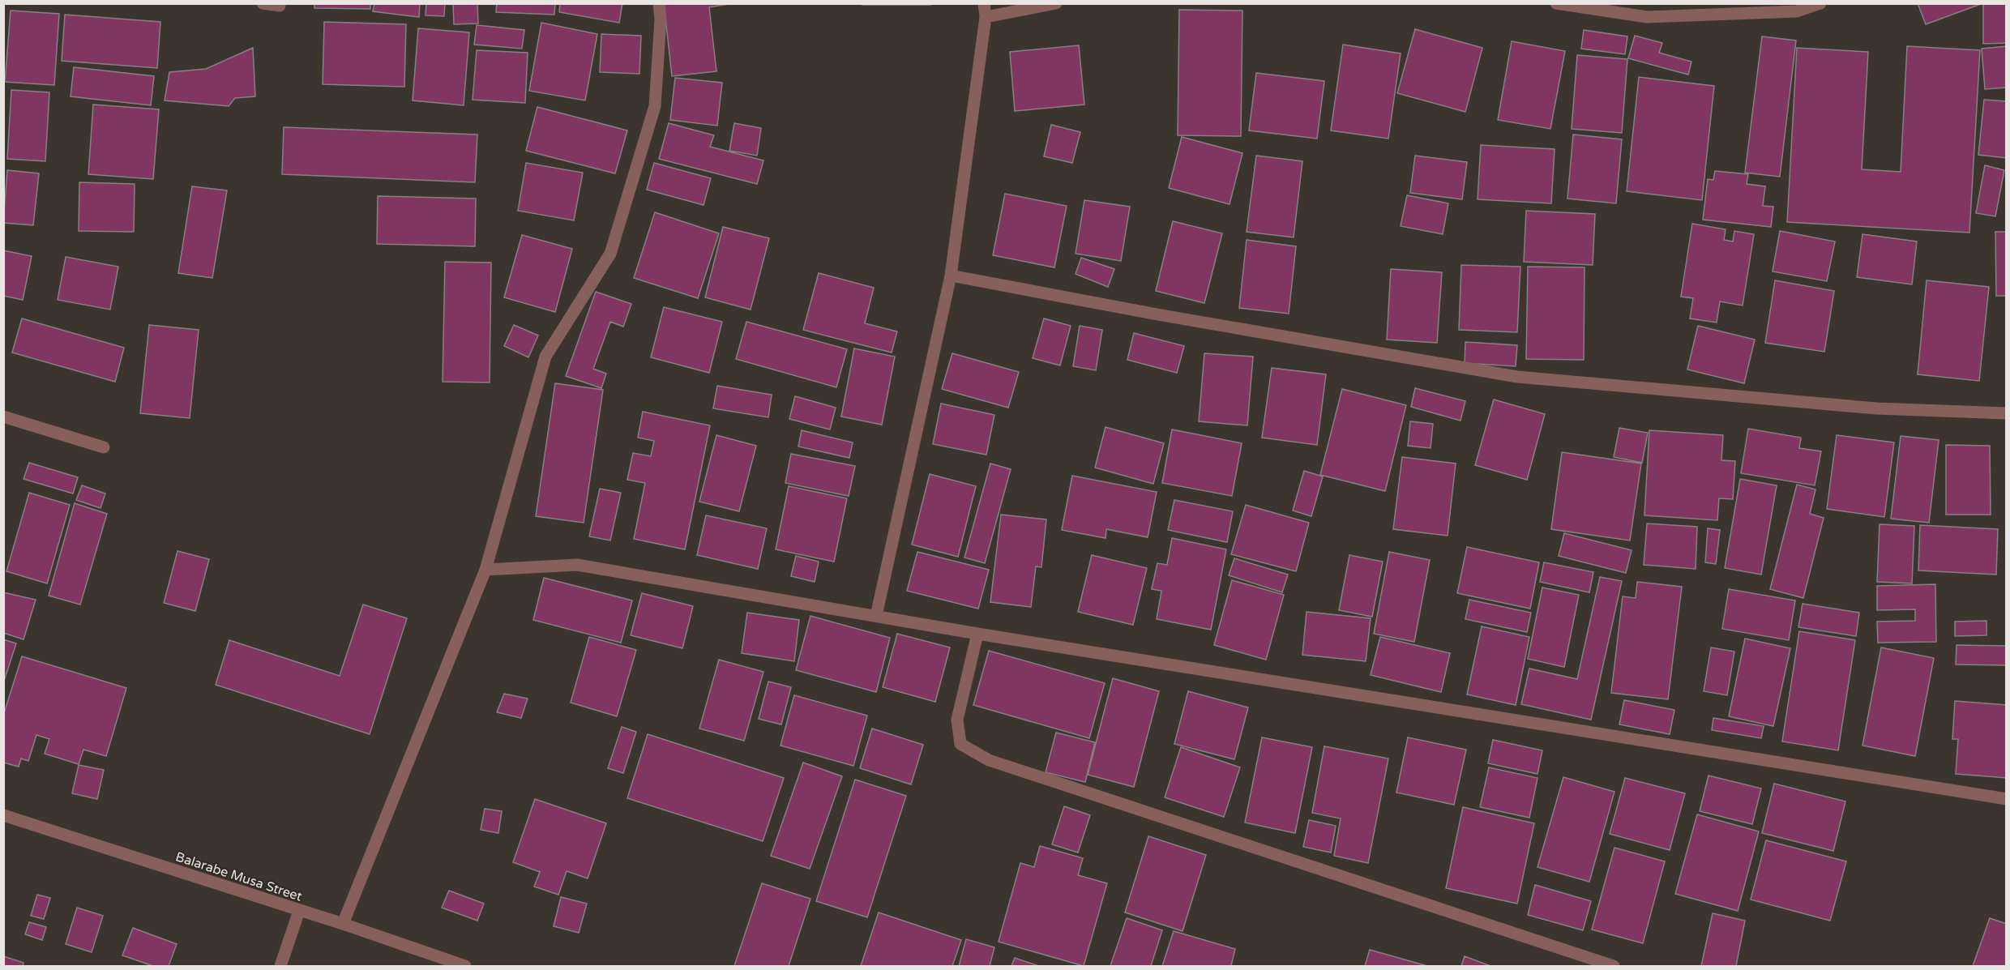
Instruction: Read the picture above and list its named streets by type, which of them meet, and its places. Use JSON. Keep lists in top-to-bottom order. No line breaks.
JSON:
{"streets":{"street":["Balarabe Musa Street"]}}
